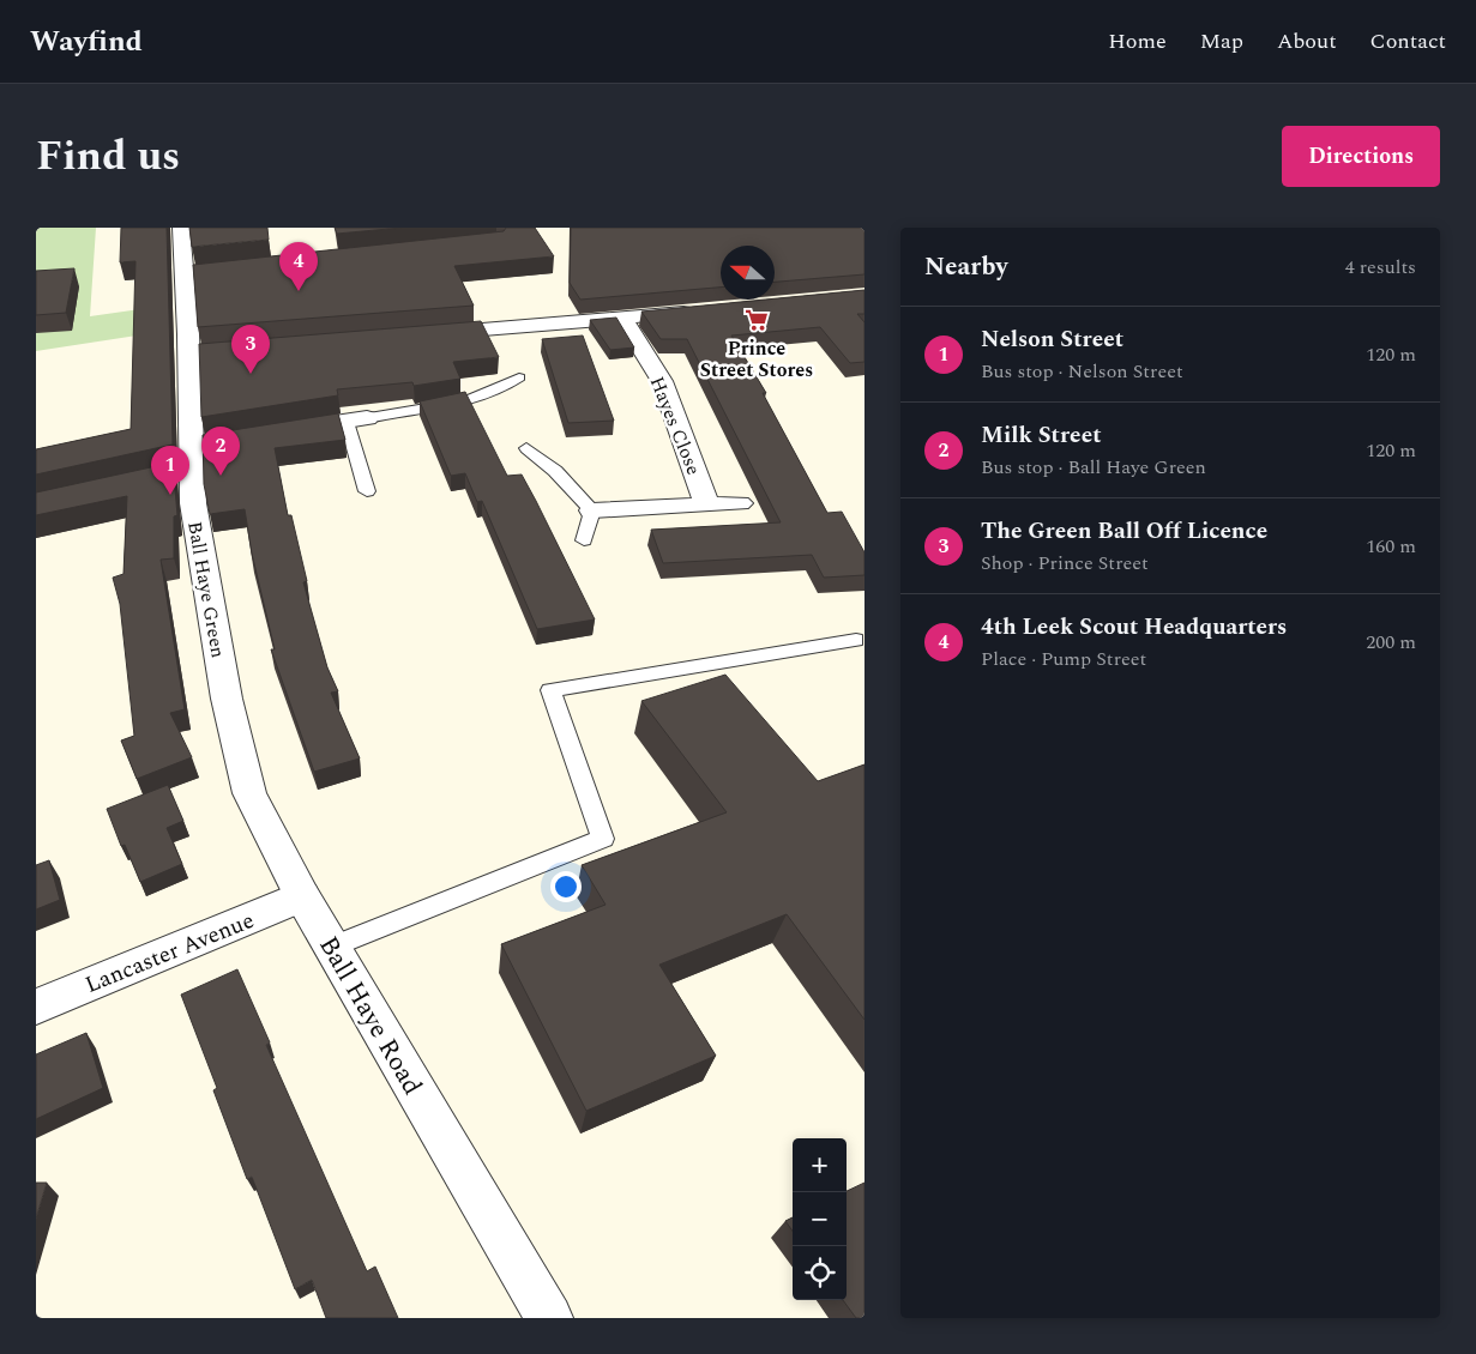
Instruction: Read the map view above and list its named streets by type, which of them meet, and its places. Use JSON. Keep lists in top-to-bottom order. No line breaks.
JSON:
{"streets":{"street":["Hayes Close","Ball Haye Green","Lancaster Avenue","Ball Haye Road"]},"crossings":[["Ball Haye Green","Ball Haye Road"],["Lancaster Avenue","Ball Haye Road"]],"places":{"supermarket":["Prince Street Stores"]},"north":"left","page":{"header":"Wayfind","nav":["Home","Map","About","Contact"],"title":"Find us","buttons":"Directions","heading":["Nearby","4 results"],"pins":["4","3","2","1"],"list":[{"mark":"1","name":"Nelson Street","note":"Bus stop · Nelson Street","value":"120 m"},{"mark":"2","name":"Milk Street","note":"Bus stop · Ball Haye Green","value":"120 m"},{"mark":"3","name":"The Green Ball Off Licence","note":"Shop · Prince Street","value":"160 m"},{"mark":"4","name":"4th Leek Scout Headquarters","note":"Place · Pump Street","value":"200 m"}],"map_buttons":["+","−"]}}
